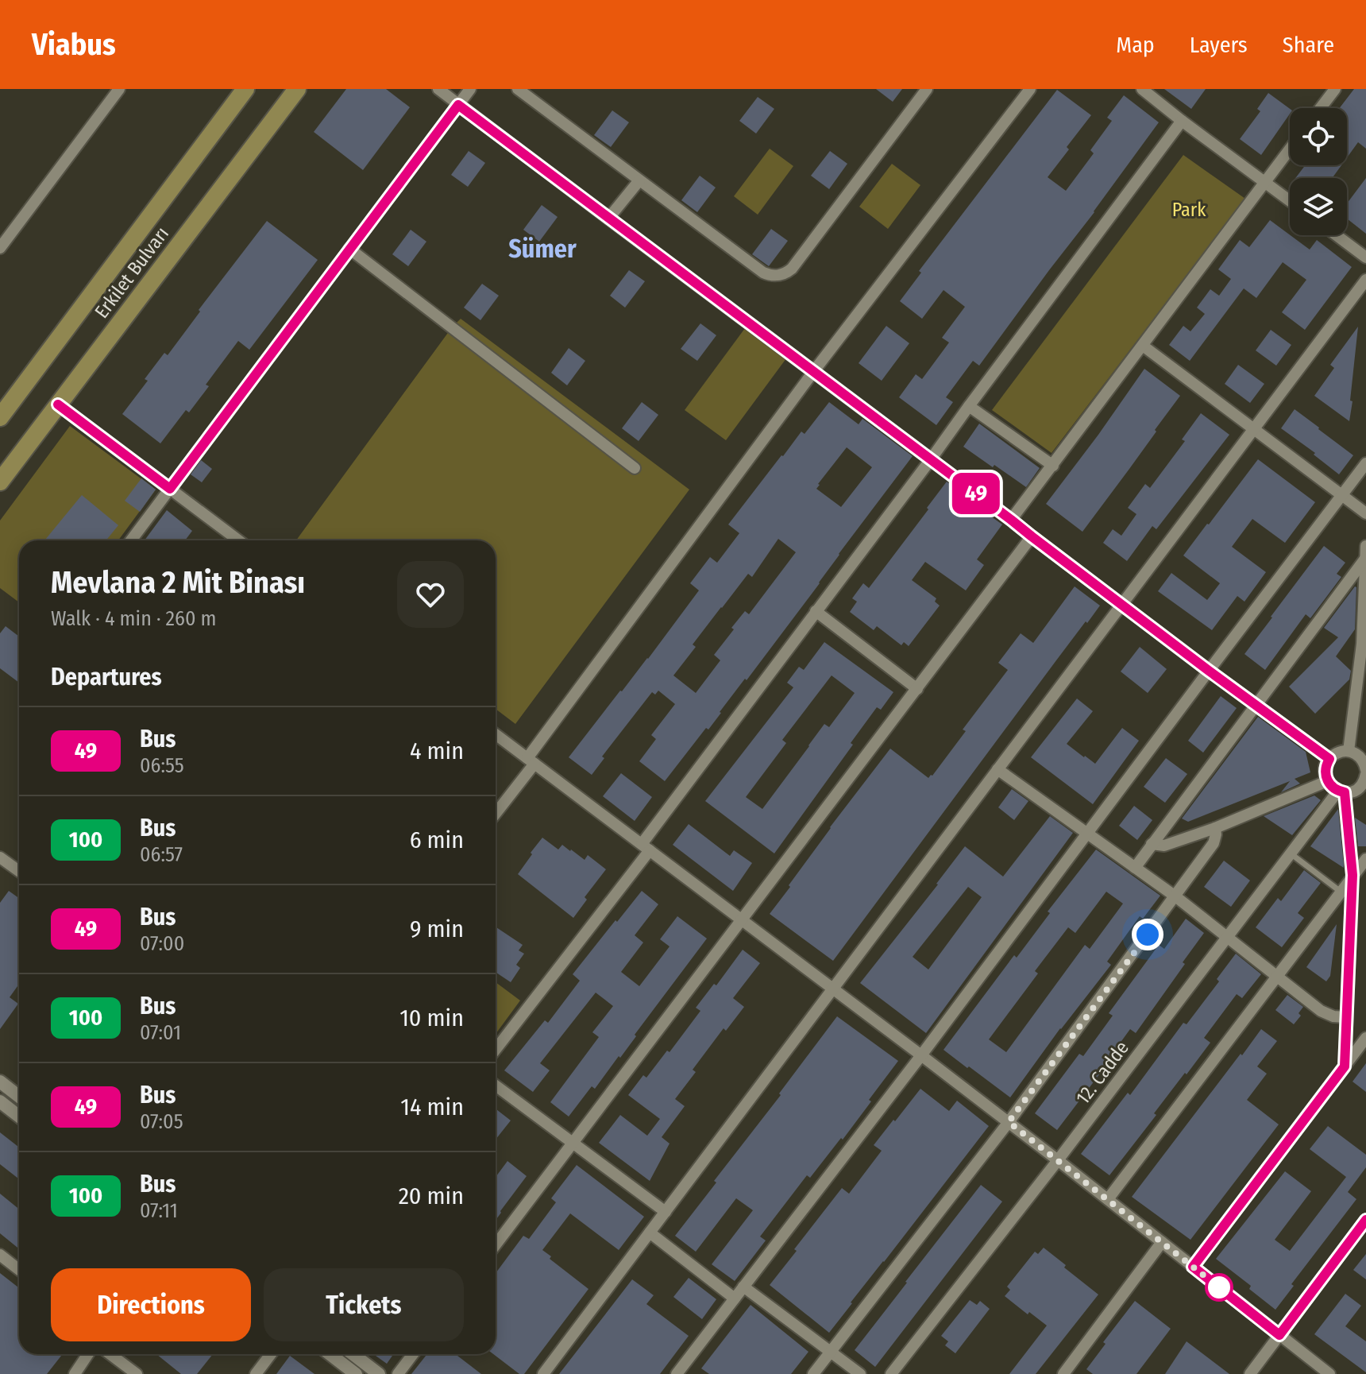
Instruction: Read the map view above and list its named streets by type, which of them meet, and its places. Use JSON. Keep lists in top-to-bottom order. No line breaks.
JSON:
{"streets":{"main road":["Erkilet Bulvarı"],"street":["12. Cadde"]},"districts":["Sümer"],"parks":["Park"],"lines":["bus line 49"],"page":{"header":"Viabus","nav":["Map","Layers","Share"],"on_map":"49","heading":[["Mevlana 2 Mit Binası","Walk · 4 min · 260 m"],"Departures"],"list":[{"mark":"49","name":"Bus","note":"06:55","value":"4 min"},{"mark":"100","name":"Bus","note":"06:57","value":"6 min"},{"mark":"49","name":"Bus","note":"07:00","value":"9 min"},{"mark":"100","name":"Bus","note":"07:01","value":"10 min"},{"mark":"49","name":"Bus","note":"07:05","value":"14 min"},{"mark":"100","name":"Bus","note":"07:11","value":"20 min"}],"buttons":["Directions","Tickets"]}}
